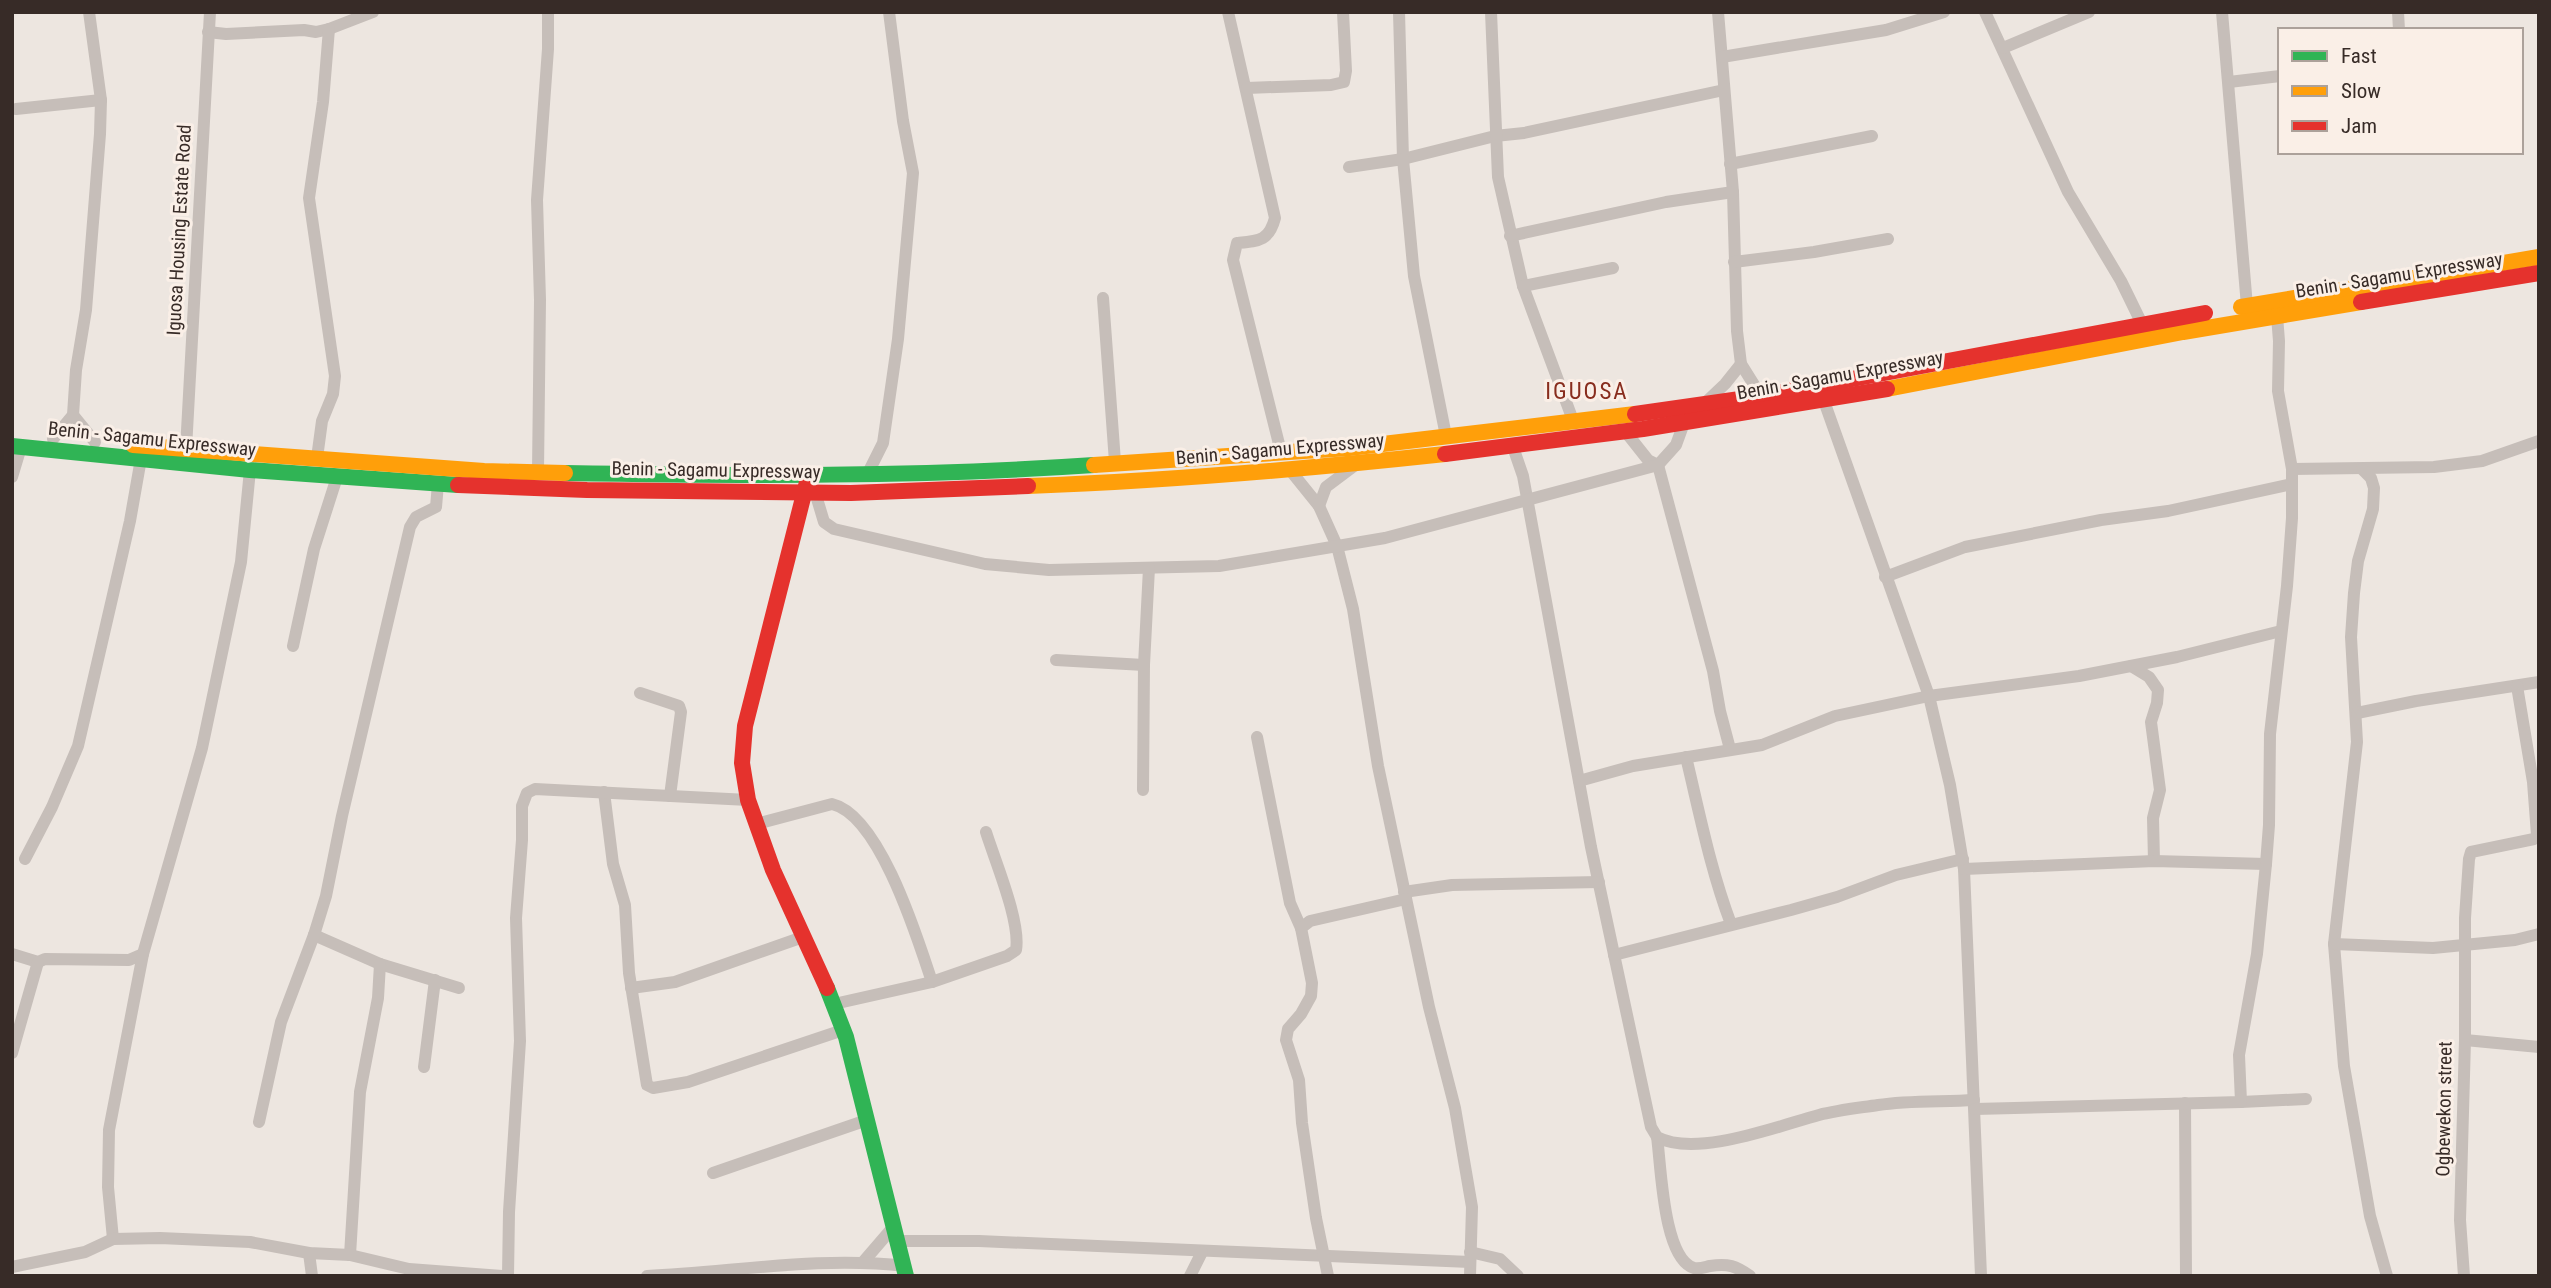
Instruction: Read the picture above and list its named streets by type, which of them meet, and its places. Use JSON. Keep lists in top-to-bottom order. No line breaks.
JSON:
{"streets":{"main road":["Benin - Sagamu Expressway"],"street":["Iguosa Housing Estate Road","Ogbewekon street"]},"districts":["IGUOSA"],"legend":["Fast","Slow","Jam"]}
